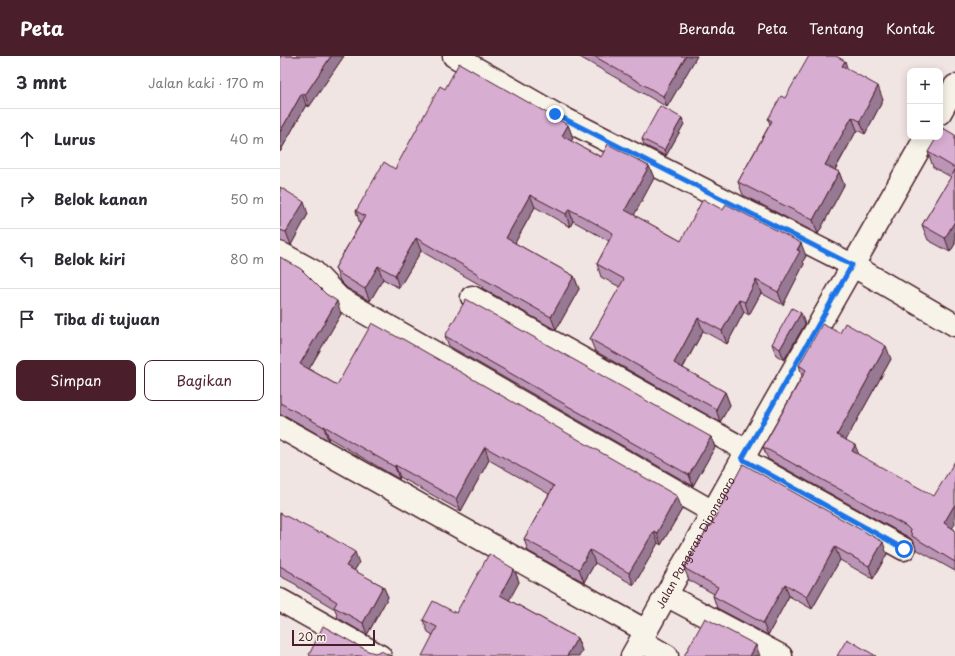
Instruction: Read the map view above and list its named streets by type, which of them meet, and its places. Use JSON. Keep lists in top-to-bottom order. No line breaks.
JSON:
{"streets":{"street":["Jalan Pangeran Diponegoro"]},"scale_bar":"20 m","page":{"header":"Peta","nav":["Beranda","Peta","Tentang","Kontak"],"heading":["3 mnt","Jalan kaki · 170 m"],"map_buttons":["+","−"],"list":[["Lurus","40 m"],["Belok kanan","50 m"],["Belok kiri","80 m"],"Tiba di tujuan"],"buttons":["Simpan","Bagikan"],"scale":"20 m"}}
